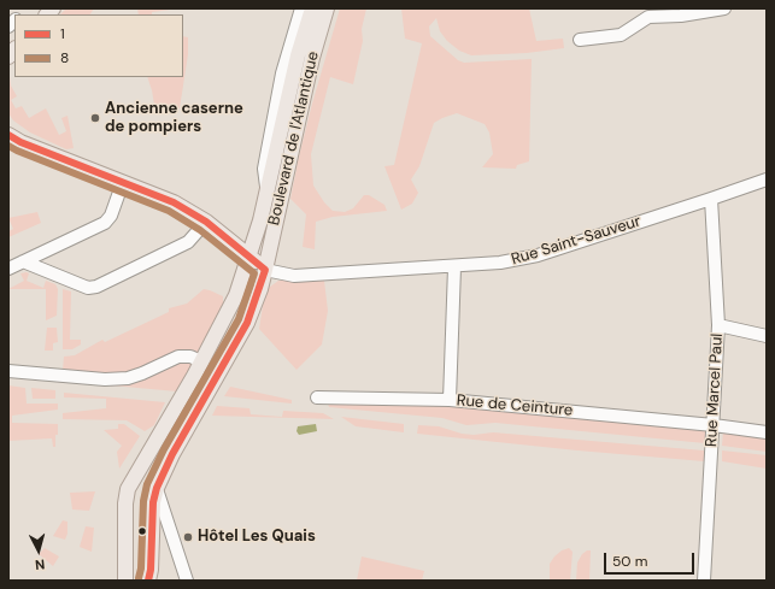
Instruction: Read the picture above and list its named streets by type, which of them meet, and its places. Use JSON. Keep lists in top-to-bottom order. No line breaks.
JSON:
{"streets":{"main road":["Boulevard de l'Atlantique"],"street":["Rue Saint-Sauveur","Rue Marcel Paul","Rue de Ceinture"]},"crossings":[["Boulevard de l'Atlantique","Rue Saint-Sauveur"],["Rue Saint-Sauveur","Rue Marcel Paul"],["Rue Marcel Paul","Rue de Ceinture"]],"places":["Ancienne caserne de pompiers","Hôtel Les Quais"],"lines":["transit line 1","transit line 8"],"legend":["1","8"],"scale_bar":"50 m","north":"bottom"}
